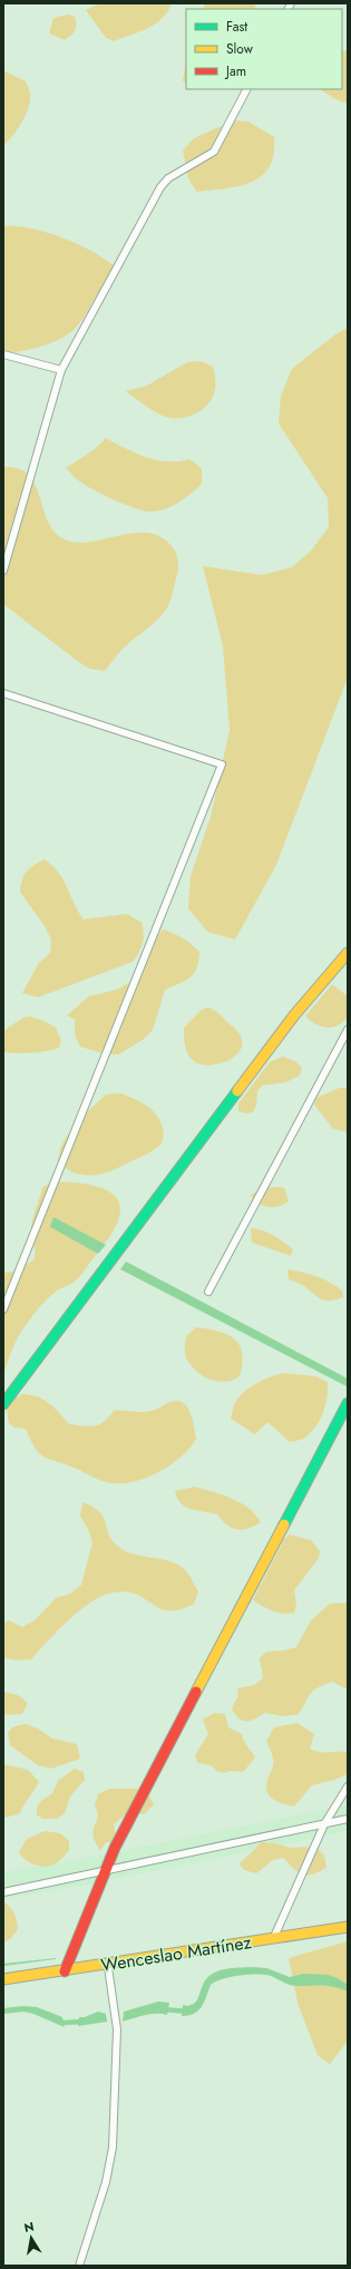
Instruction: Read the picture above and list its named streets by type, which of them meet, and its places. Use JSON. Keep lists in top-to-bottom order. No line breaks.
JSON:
{"streets":{"street":["Wenceslao Martínez"]},"legend":["Fast","Slow","Jam"],"north":"top"}
